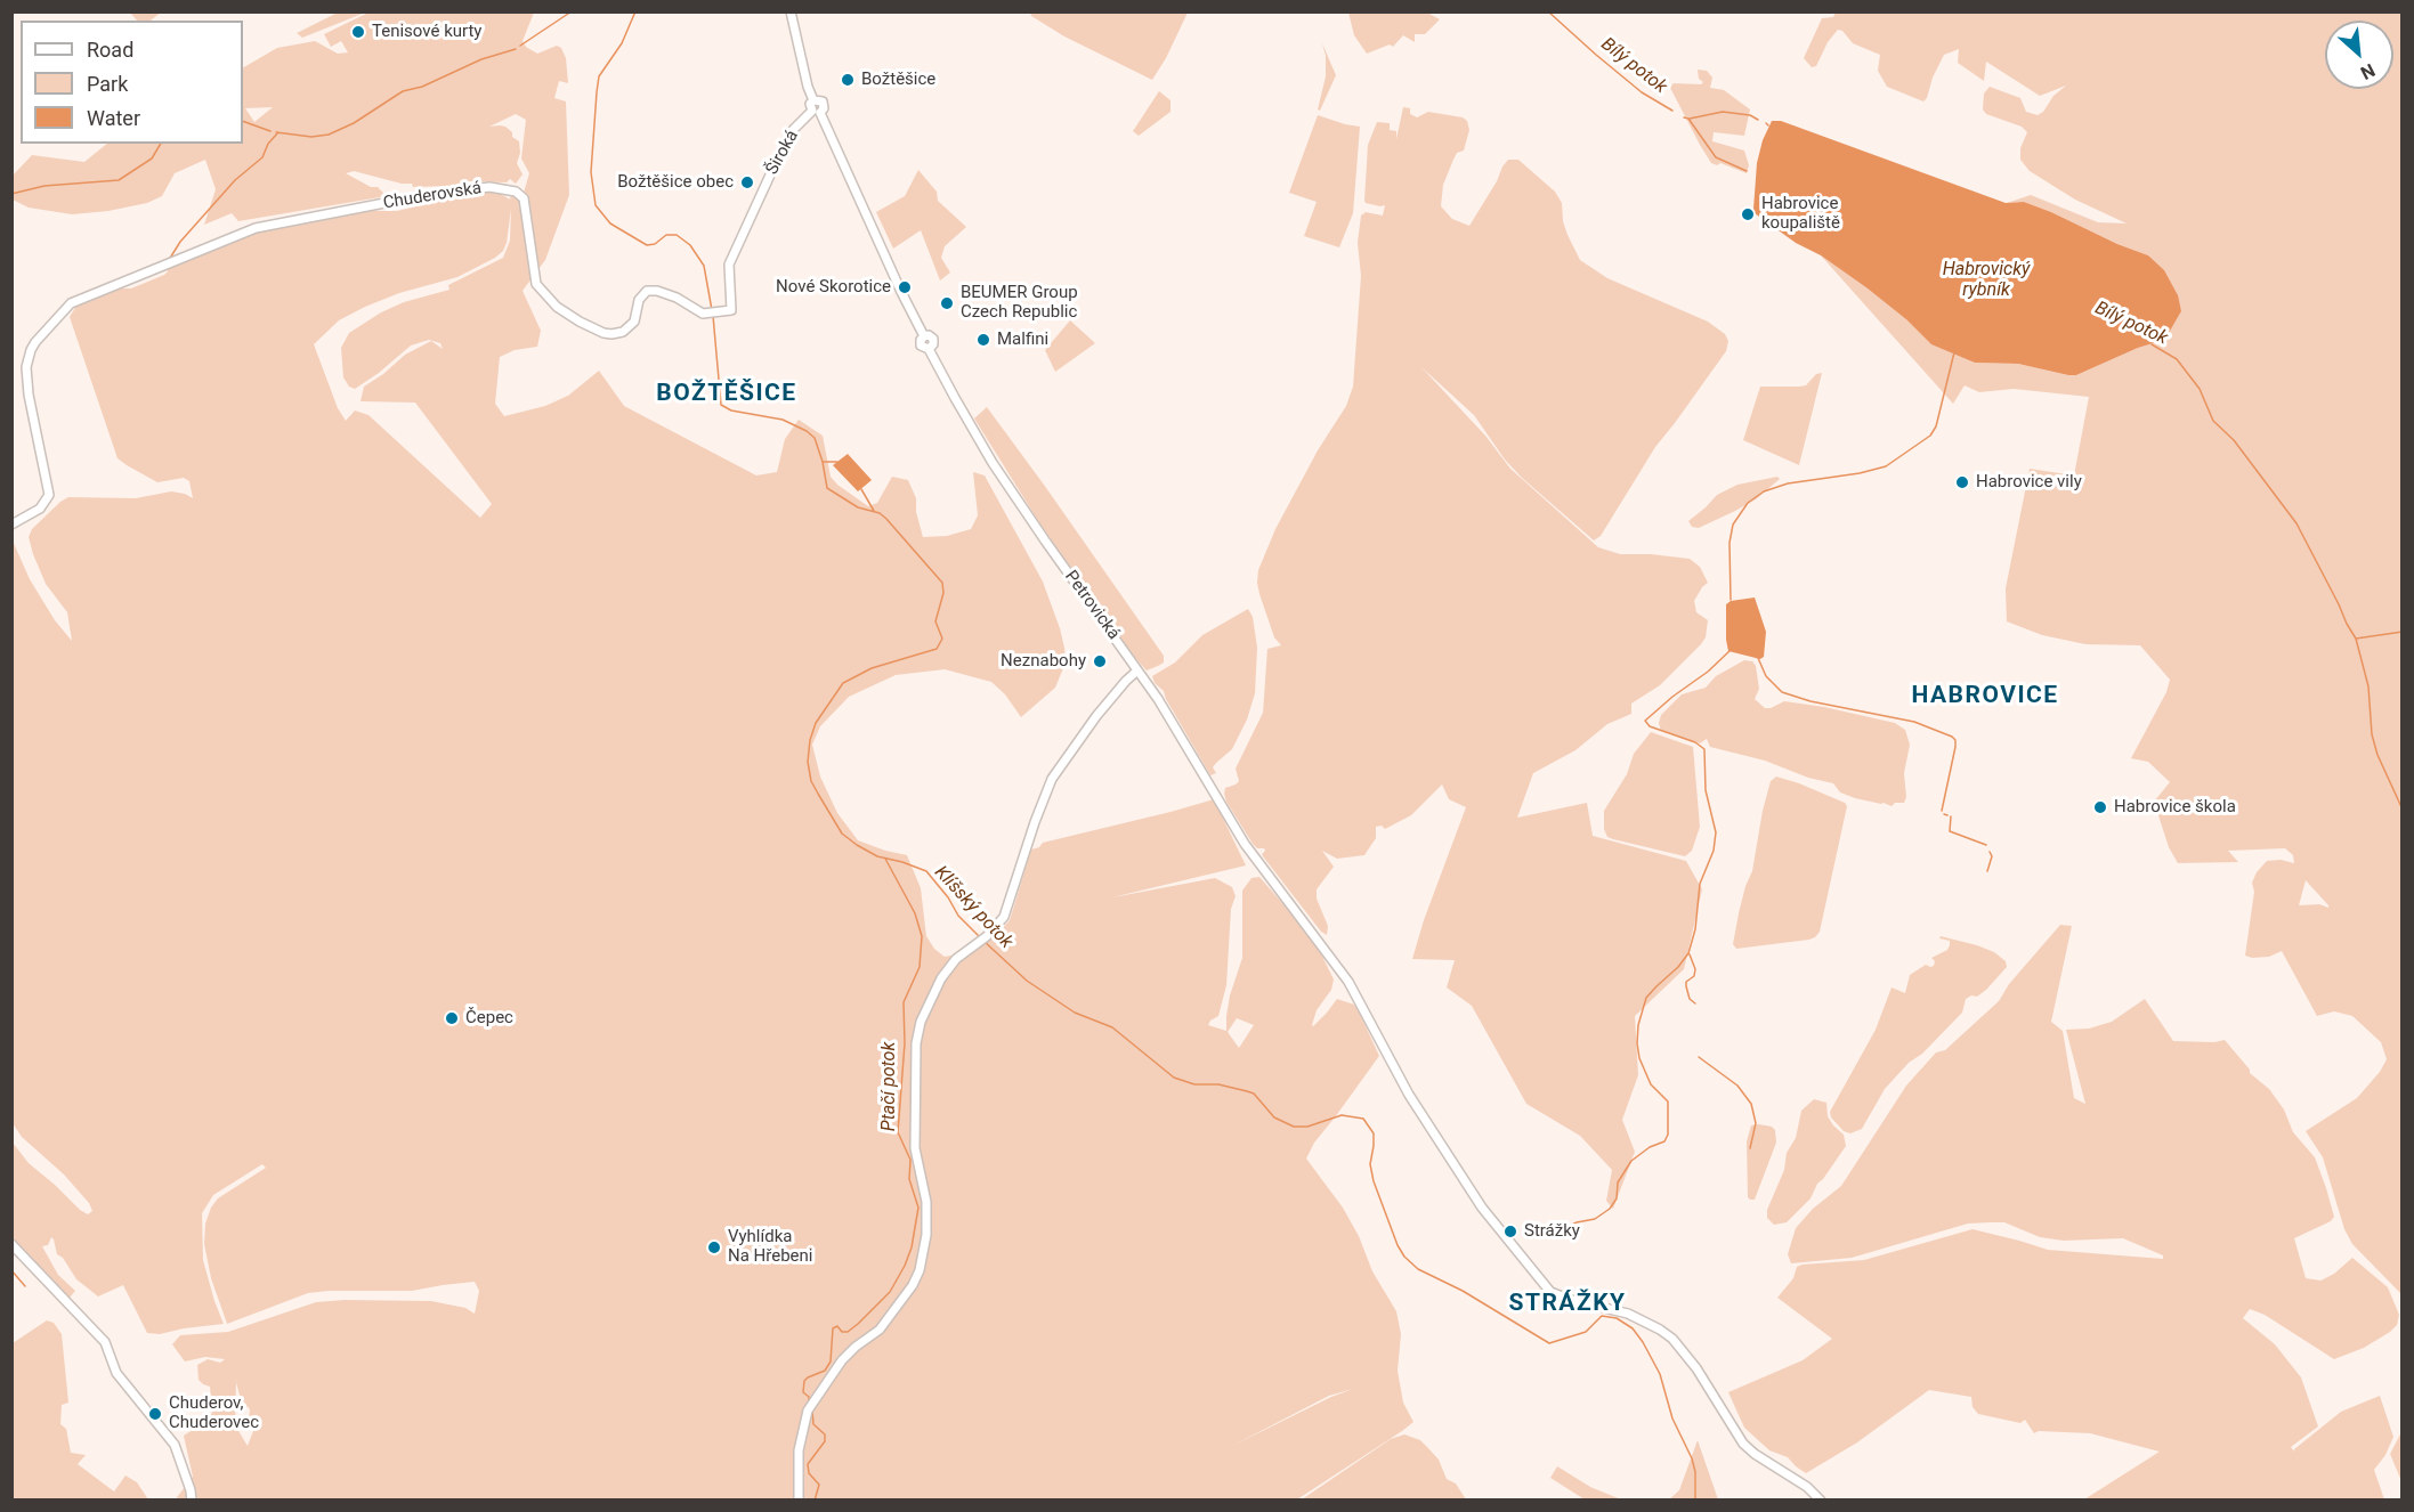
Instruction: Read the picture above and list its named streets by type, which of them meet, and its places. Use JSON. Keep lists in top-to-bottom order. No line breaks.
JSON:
{"streets":{"street":["Široká","Chuderovská","Petrovická"]},"crossings":[["Široká","Chuderovská"],["Široká","Petrovická"]],"districts":["BOŽTĚŠICE","HABROVICE","STRÁŽKY"],"water":["Bílý potok","Habrovický rybník","Klíšský potok","Ptačí potok"],"places":["Tenisové kurty","Božtěšice","Božtěšice obec","Habrovice koupaliště","Nové Skorotice","BEUMER Group Czech Republic","Malfini","Habrovice vily","Neznabohy","Habrovice škola","Čepec","Strážky","Vyhlídka Na Hřebeni","Chuderov, Chuderovec"],"legend":["Road","Park","Water"],"north":"bottom right"}
